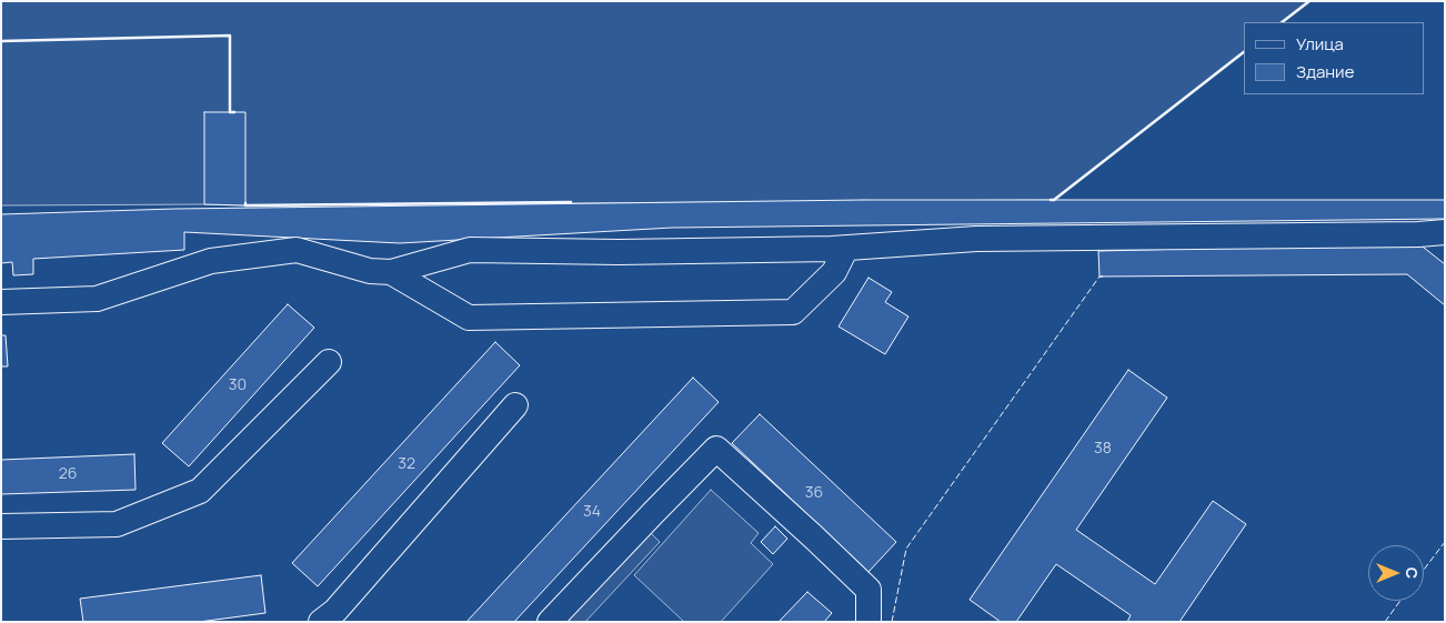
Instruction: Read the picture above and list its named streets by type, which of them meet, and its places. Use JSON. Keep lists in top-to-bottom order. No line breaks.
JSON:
{"house_numbers":["30","38","32","26","36","34"],"legend":["Улица","Здание"],"north":"right"}
